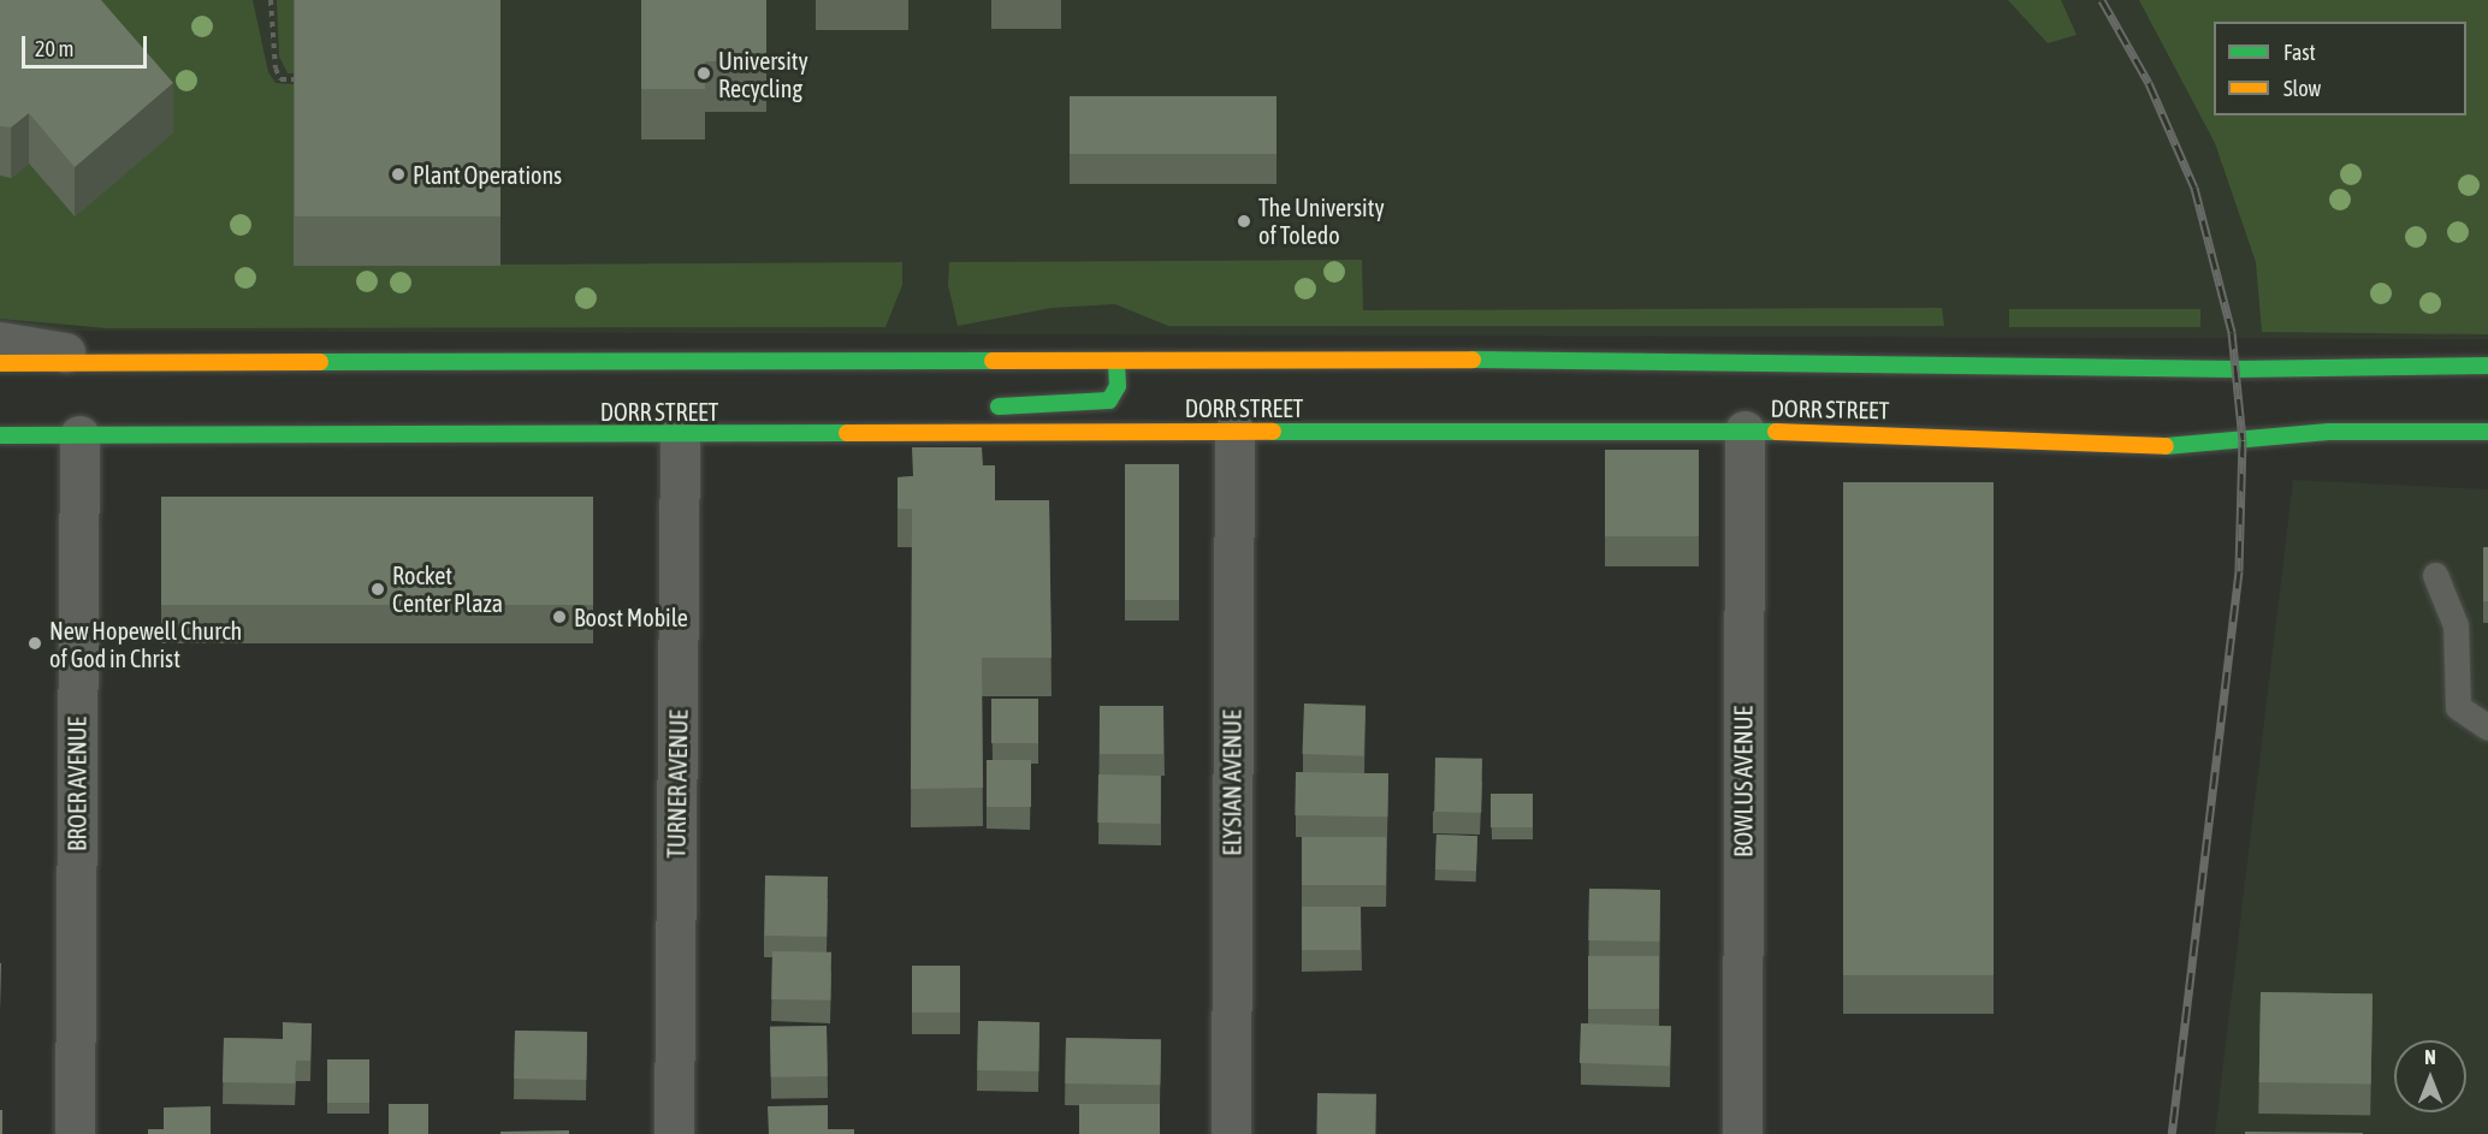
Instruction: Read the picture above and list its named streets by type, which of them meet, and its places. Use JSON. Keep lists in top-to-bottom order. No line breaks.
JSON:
{"streets":{"main road":["DORR STREET"],"street":["BOWLUS AVENUE","ELYSIAN AVENUE","BROER AVENUE","TURNER AVENUE"]},"crossings":[["DORR STREET","BOWLUS AVENUE"],["DORR STREET","ELYSIAN AVENUE"],["DORR STREET","BROER AVENUE"],["DORR STREET","TURNER AVENUE"]],"places":["University Recycling","Plant Operations","The University of Toledo","Rocket Center Plaza","Boost Mobile","New Hopewell Church of God in Christ"],"legend":["Fast","Slow"],"scale_bar":"20 m","north":"top"}
